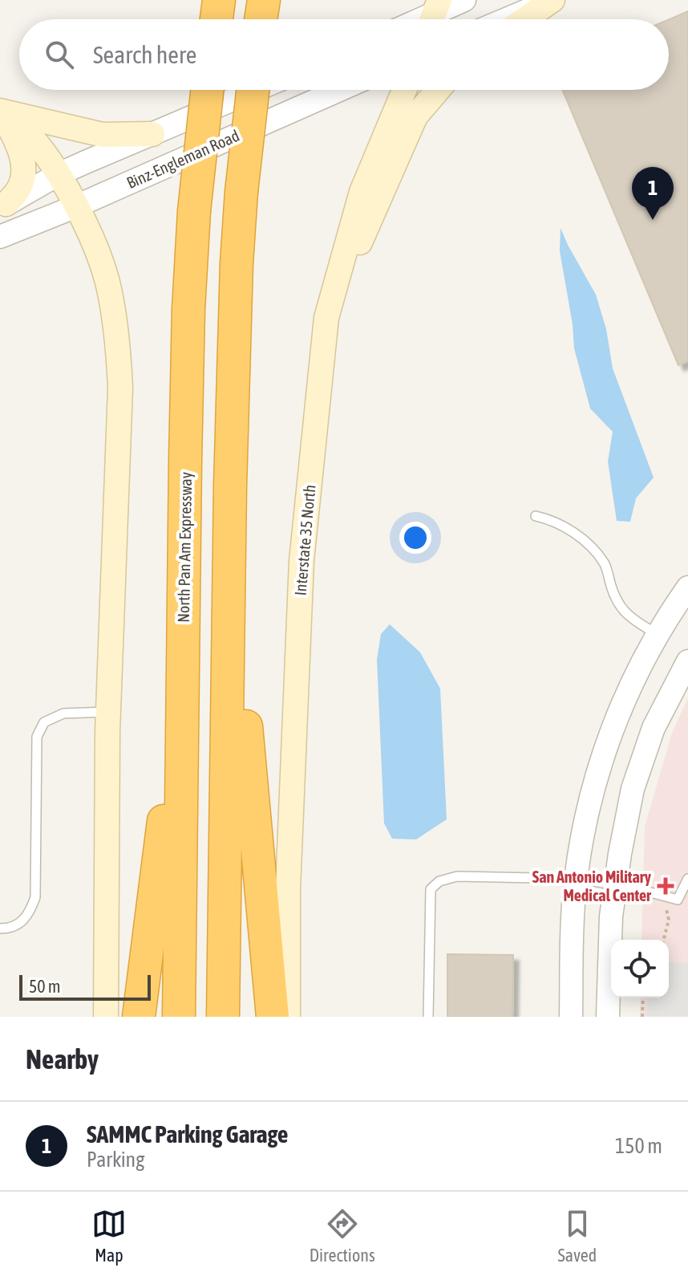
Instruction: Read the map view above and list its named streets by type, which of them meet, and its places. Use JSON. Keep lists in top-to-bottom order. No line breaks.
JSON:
{"streets":{"highway":["North Pan Am Expressway"],"main road":["Interstate 35 North"],"street":["Binz-Engleman Road"]},"places":{"health":["San Antonio Military Medical Center"]},"scale_bar":"50 m","page":{"search":"Search here","pins":"1","scale":"50 m","heading":"Nearby","list":[{"mark":"1","name":"SAMMC Parking Garage","note":"Parking","value":"150 m"}],"nav":["Map","Directions","Saved"]}}
